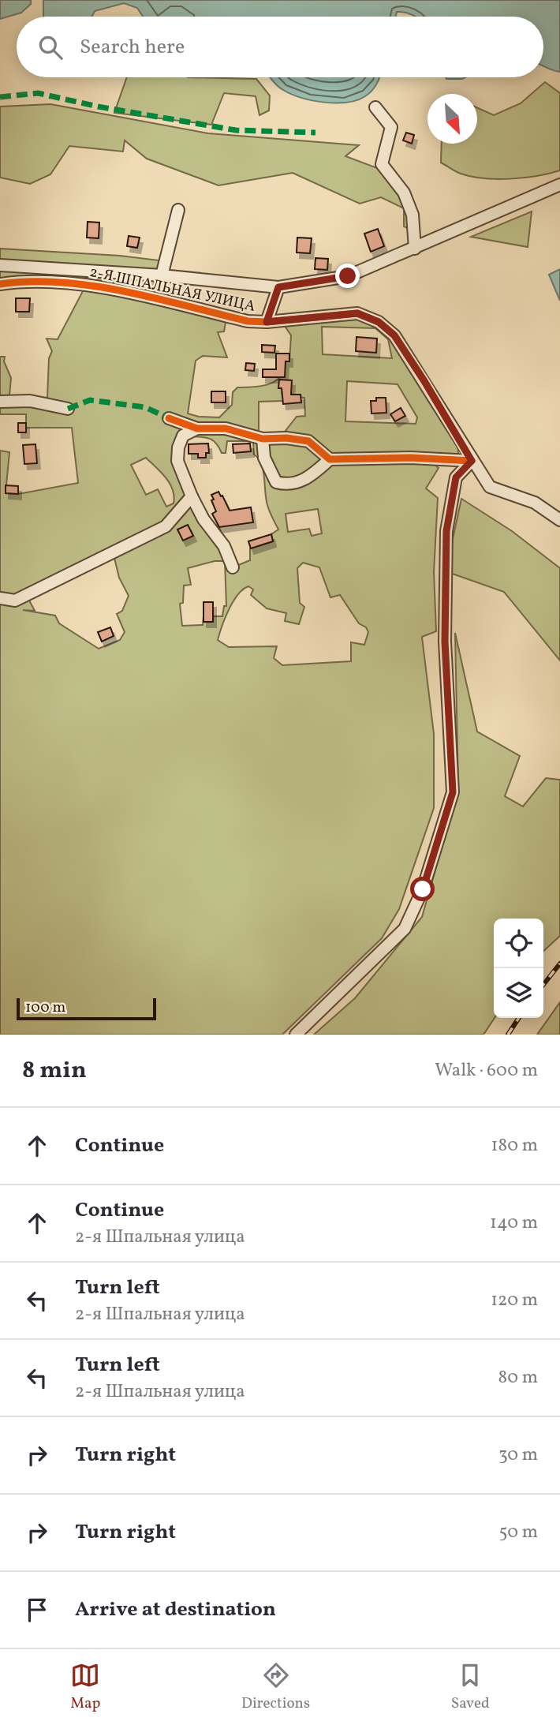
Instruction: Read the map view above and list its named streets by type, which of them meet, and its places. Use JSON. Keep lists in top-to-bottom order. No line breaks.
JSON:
{"streets":{"street":["2-Я ШПАЛЬНАЯ УЛИЦА"]},"scale_bar":"100 m","north":"bottom right","page":{"search":"Search here","scale":"100 m","heading":["8 min","Walk · 600 m"],"list":[["Continue","180 m"],["Continue","2-я Шпальная улица","140 m"],["Turn left","2-я Шпальная улица","120 m"],["Turn left","2-я Шпальная улица","80 m"],["Turn right","30 m"],["Turn right","50 m"],"Arrive at destination"],"nav":["Map","Directions","Saved"]}}
